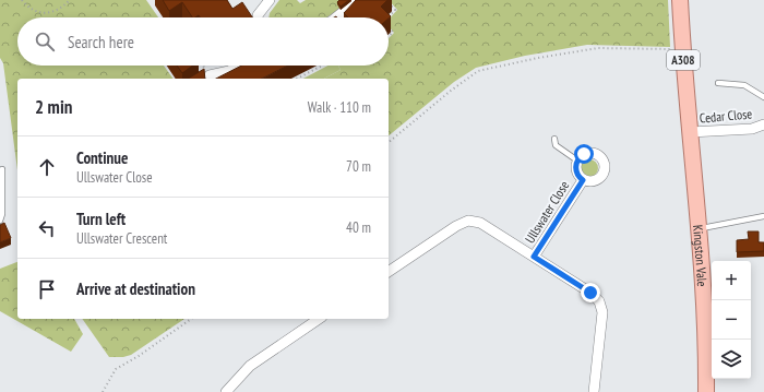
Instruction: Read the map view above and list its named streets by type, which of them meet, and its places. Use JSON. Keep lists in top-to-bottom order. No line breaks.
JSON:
{"streets":{"main road":["A308","Kingston Vale"],"street":["Cedar Close","Ullswater Close"]},"crossings":[["A308","Cedar Close"],["A308","Kingston Vale"],["Cedar Close","Kingston Vale"]],"page":{"search":"Search here","heading":["2 min","Walk · 110 m"],"list":[["Continue","Ullswater Close","70 m"],["Turn left","Ullswater Crescent","40 m"],"Arrive at destination"],"map_buttons":["+","−"]}}
